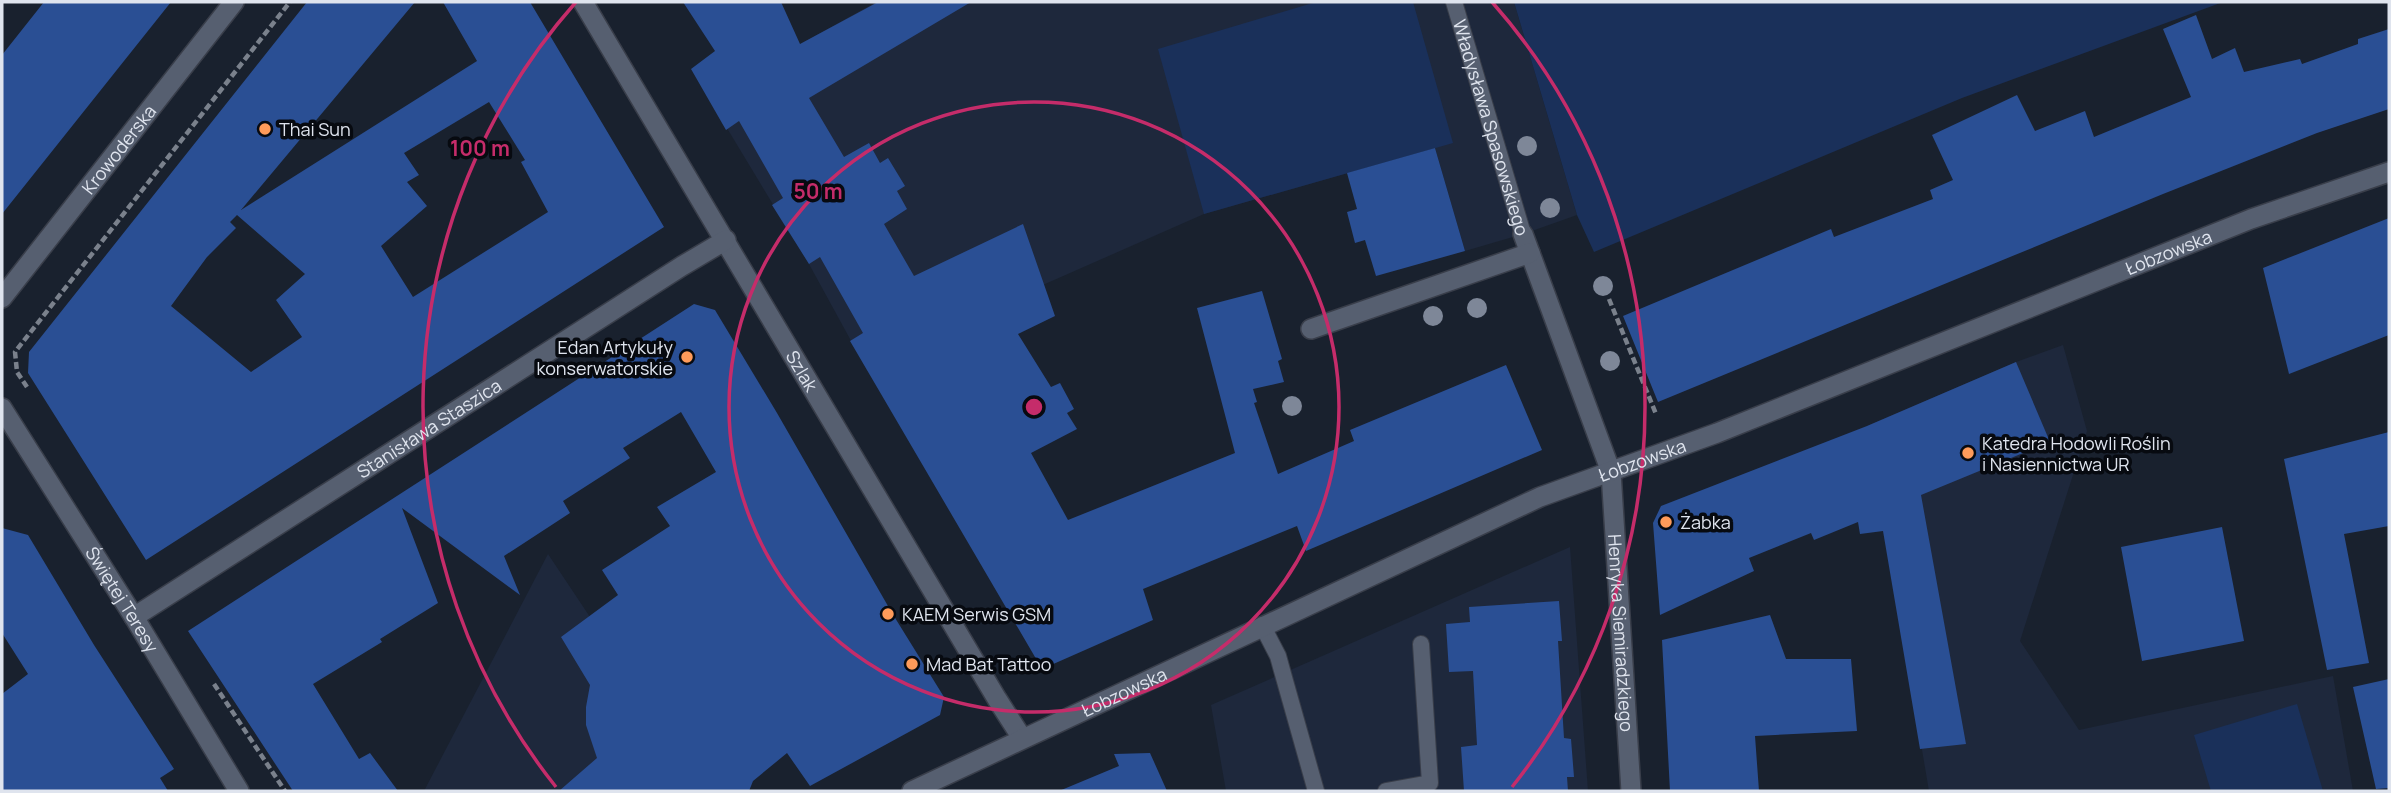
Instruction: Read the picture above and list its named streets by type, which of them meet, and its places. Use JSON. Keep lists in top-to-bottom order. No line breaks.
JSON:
{"streets":{"street":["Władysława Spasowskiego","Krowoderska","Łobzowska","Szlak","Stanisława Staszica","Świętej Teresy","Henryka Siemiradzkiego"]},"crossings":[["Władysława Spasowskiego","Łobzowska"],["Władysława Spasowskiego","Henryka Siemiradzkiego"],["Łobzowska","Szlak"],["Łobzowska","Henryka Siemiradzkiego"],["Szlak","Stanisława Staszica"],["Stanisława Staszica","Świętej Teresy"]],"places":["Thai Sun","Edan Artykuły konserwatorskie","Katedra Hodowli Roślin i Nasiennictwa UR","Żabka","KAEM Serwis GSM","Mad Bat Tattoo"],"rings":["100 m","50 m"]}
